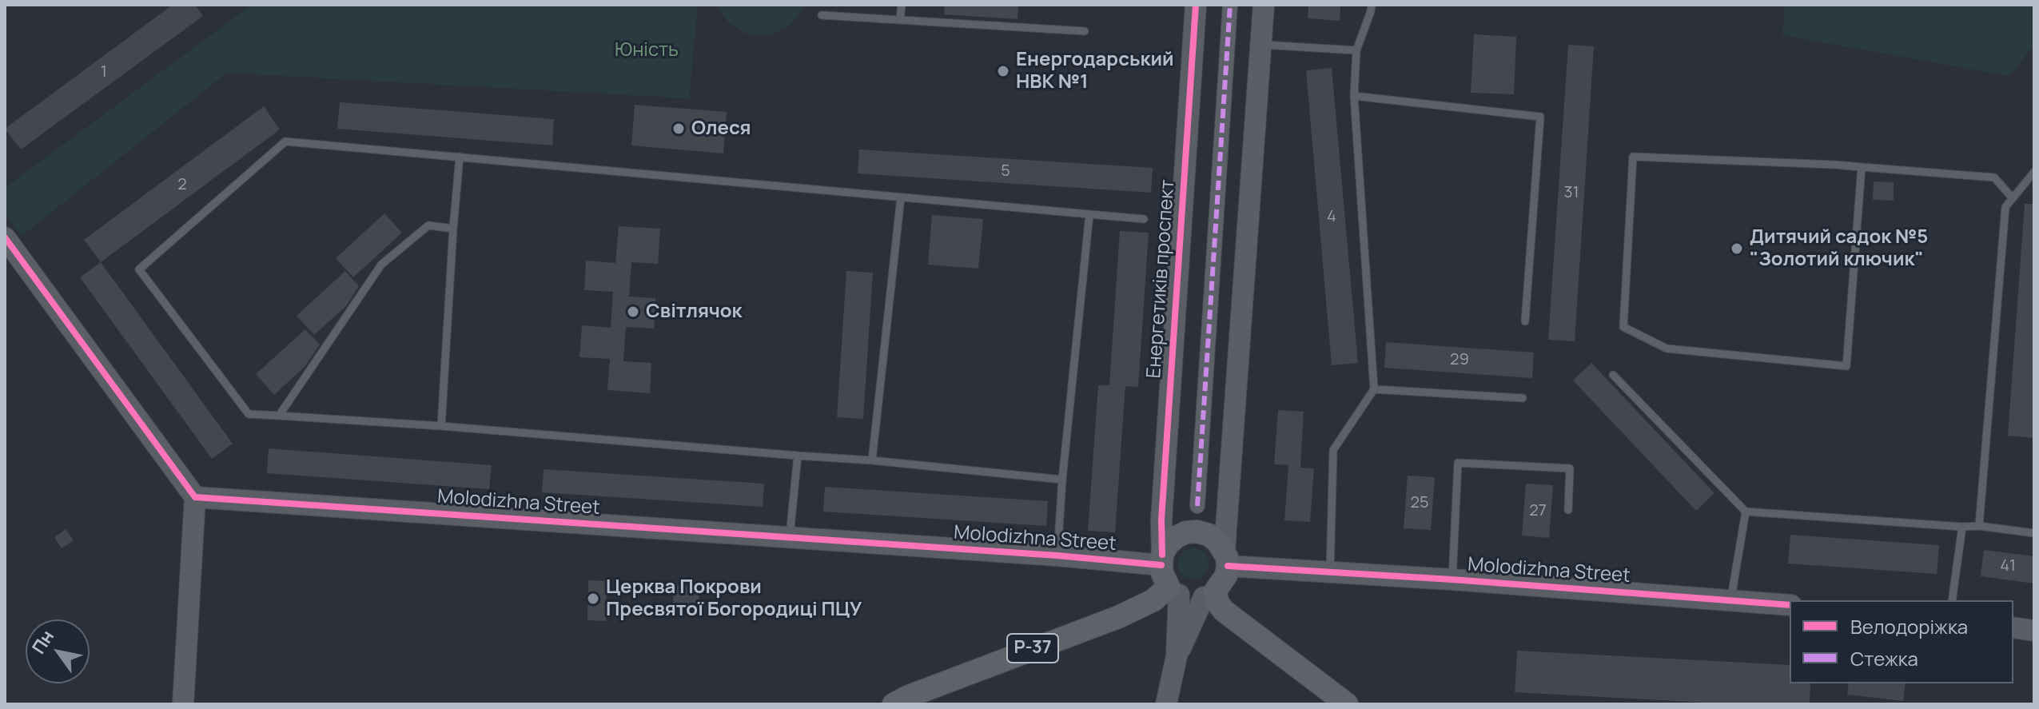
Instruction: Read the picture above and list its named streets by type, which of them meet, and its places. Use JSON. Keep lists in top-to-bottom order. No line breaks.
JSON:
{"streets":{"main road":["Р-37"],"street":["Енергетиків проспект","Molodizhna Street"]},"crossings":[["Енергетиків проспект","Molodizhna Street"],["Енергетиків проспект","Р-37"],["Molodizhna Street","Р-37"]],"parks":["Юність"],"places":["Енергодарський НВК №1","Олеся","Дитячий садок №5 \"Золотий ключик\"","Світлячок","Церква Покрови Пресвятої Богородиці ПЦУ"],"house_numbers":["1","5","2","31","4","29","25","27","41"],"legend":["Велодоріжка","Стежка"],"north":"top left"}
